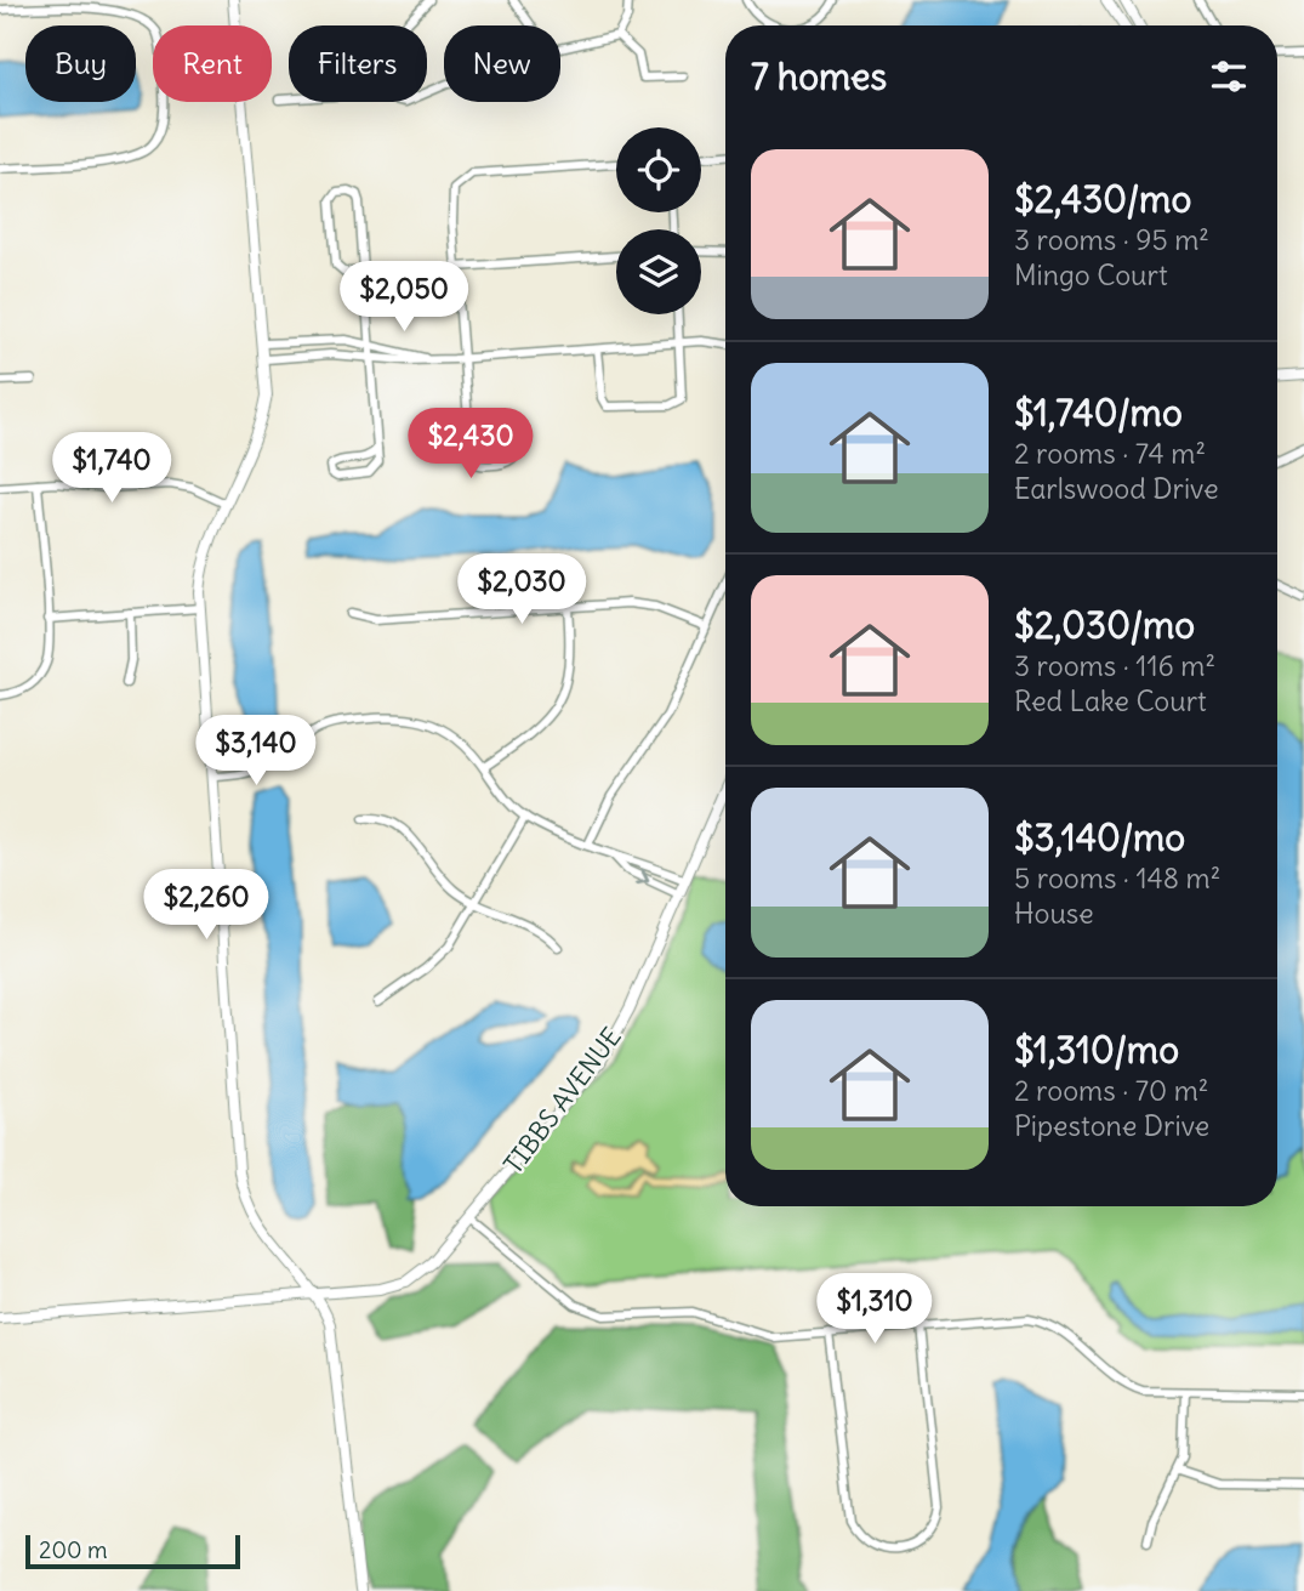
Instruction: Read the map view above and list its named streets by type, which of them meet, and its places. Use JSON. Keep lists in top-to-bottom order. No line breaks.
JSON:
{"streets":{"main road":["TIBBS AVENUE"]},"scale_bar":"200 m","page":{"chip":["Buy","Rent","Filters","New"],"heading":"7 homes","list":[{"name":"$2,430/mo","note":"3 rooms · 95 m² · Mingo Court"},{"name":"$1,740/mo","note":"2 rooms · 74 m² · Earlswood Drive"},{"name":"$2,030/mo","note":"3 rooms · 116 m² · Red Lake Court"},{"name":"$3,140/mo","note":"5 rooms · 148 m² · House"},{"name":"$1,310/mo","note":"2 rooms · 70 m² · Pipestone Drive"}],"price":["$2,050","$2,430","$1,740","$2,030","$3,140","$2,260","$1,310"],"scale":"200 m"}}
